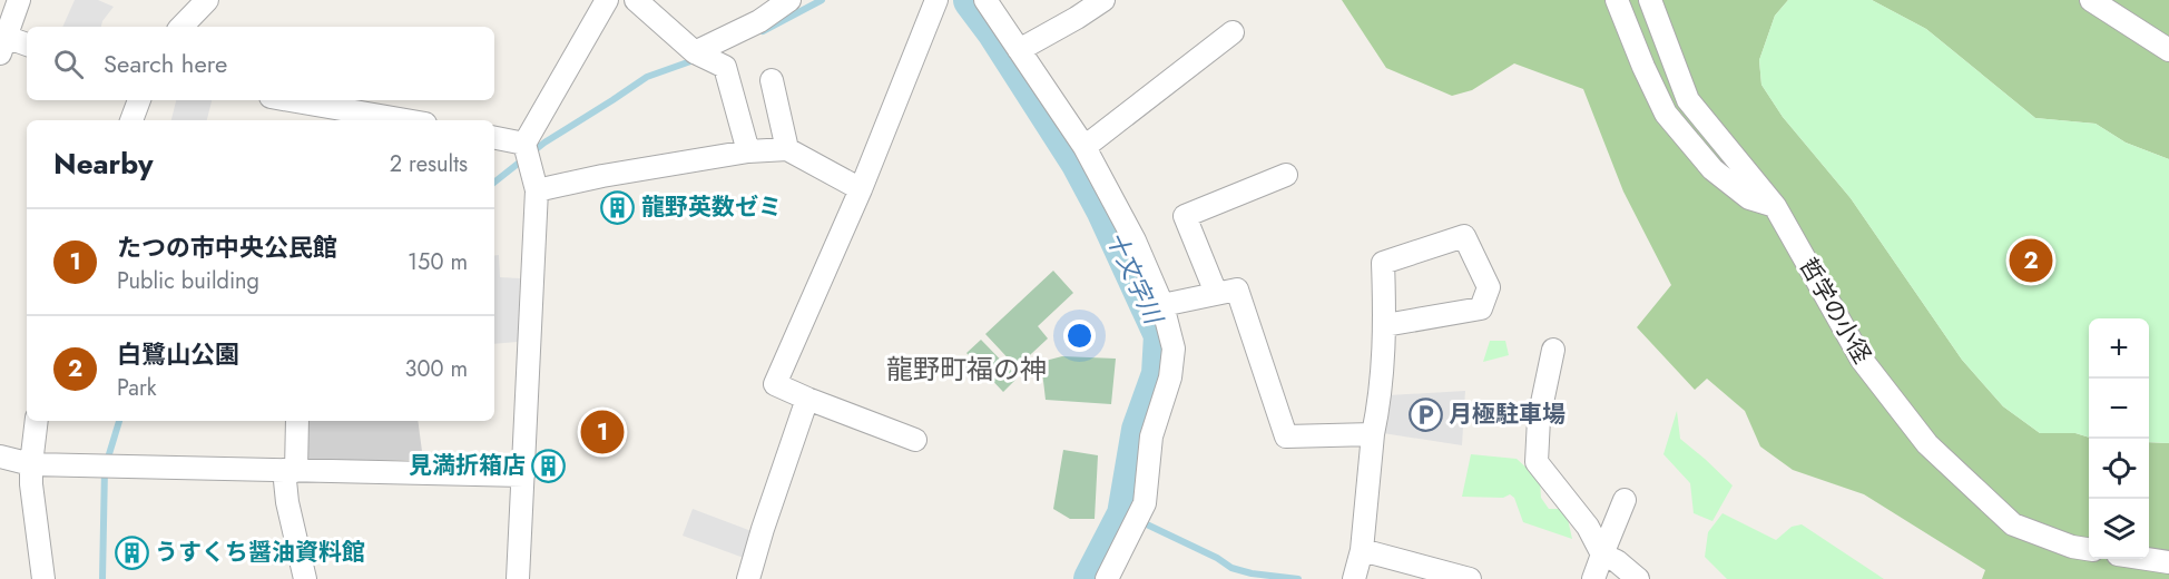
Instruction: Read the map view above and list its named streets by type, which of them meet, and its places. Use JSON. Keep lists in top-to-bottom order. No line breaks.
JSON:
{"streets":{"street":["哲学の小径"]},"districts":["龍野町福の神"],"water":["十文字川"],"places":{"building":["龍野英数ゼミ","見満折箱店","うすくち醤油資料館"],"parking":["月極駐車場"]},"page":{"search":"Search here","heading":["Nearby","2 results"],"list":[{"mark":"1","name":"たつの市中央公民館","note":"Public building","value":"150 m"},{"mark":"2","name":"白鷺山公園","note":"Park","value":"300 m"}],"pins":["2","1"],"map_buttons":["+","−"]}}
